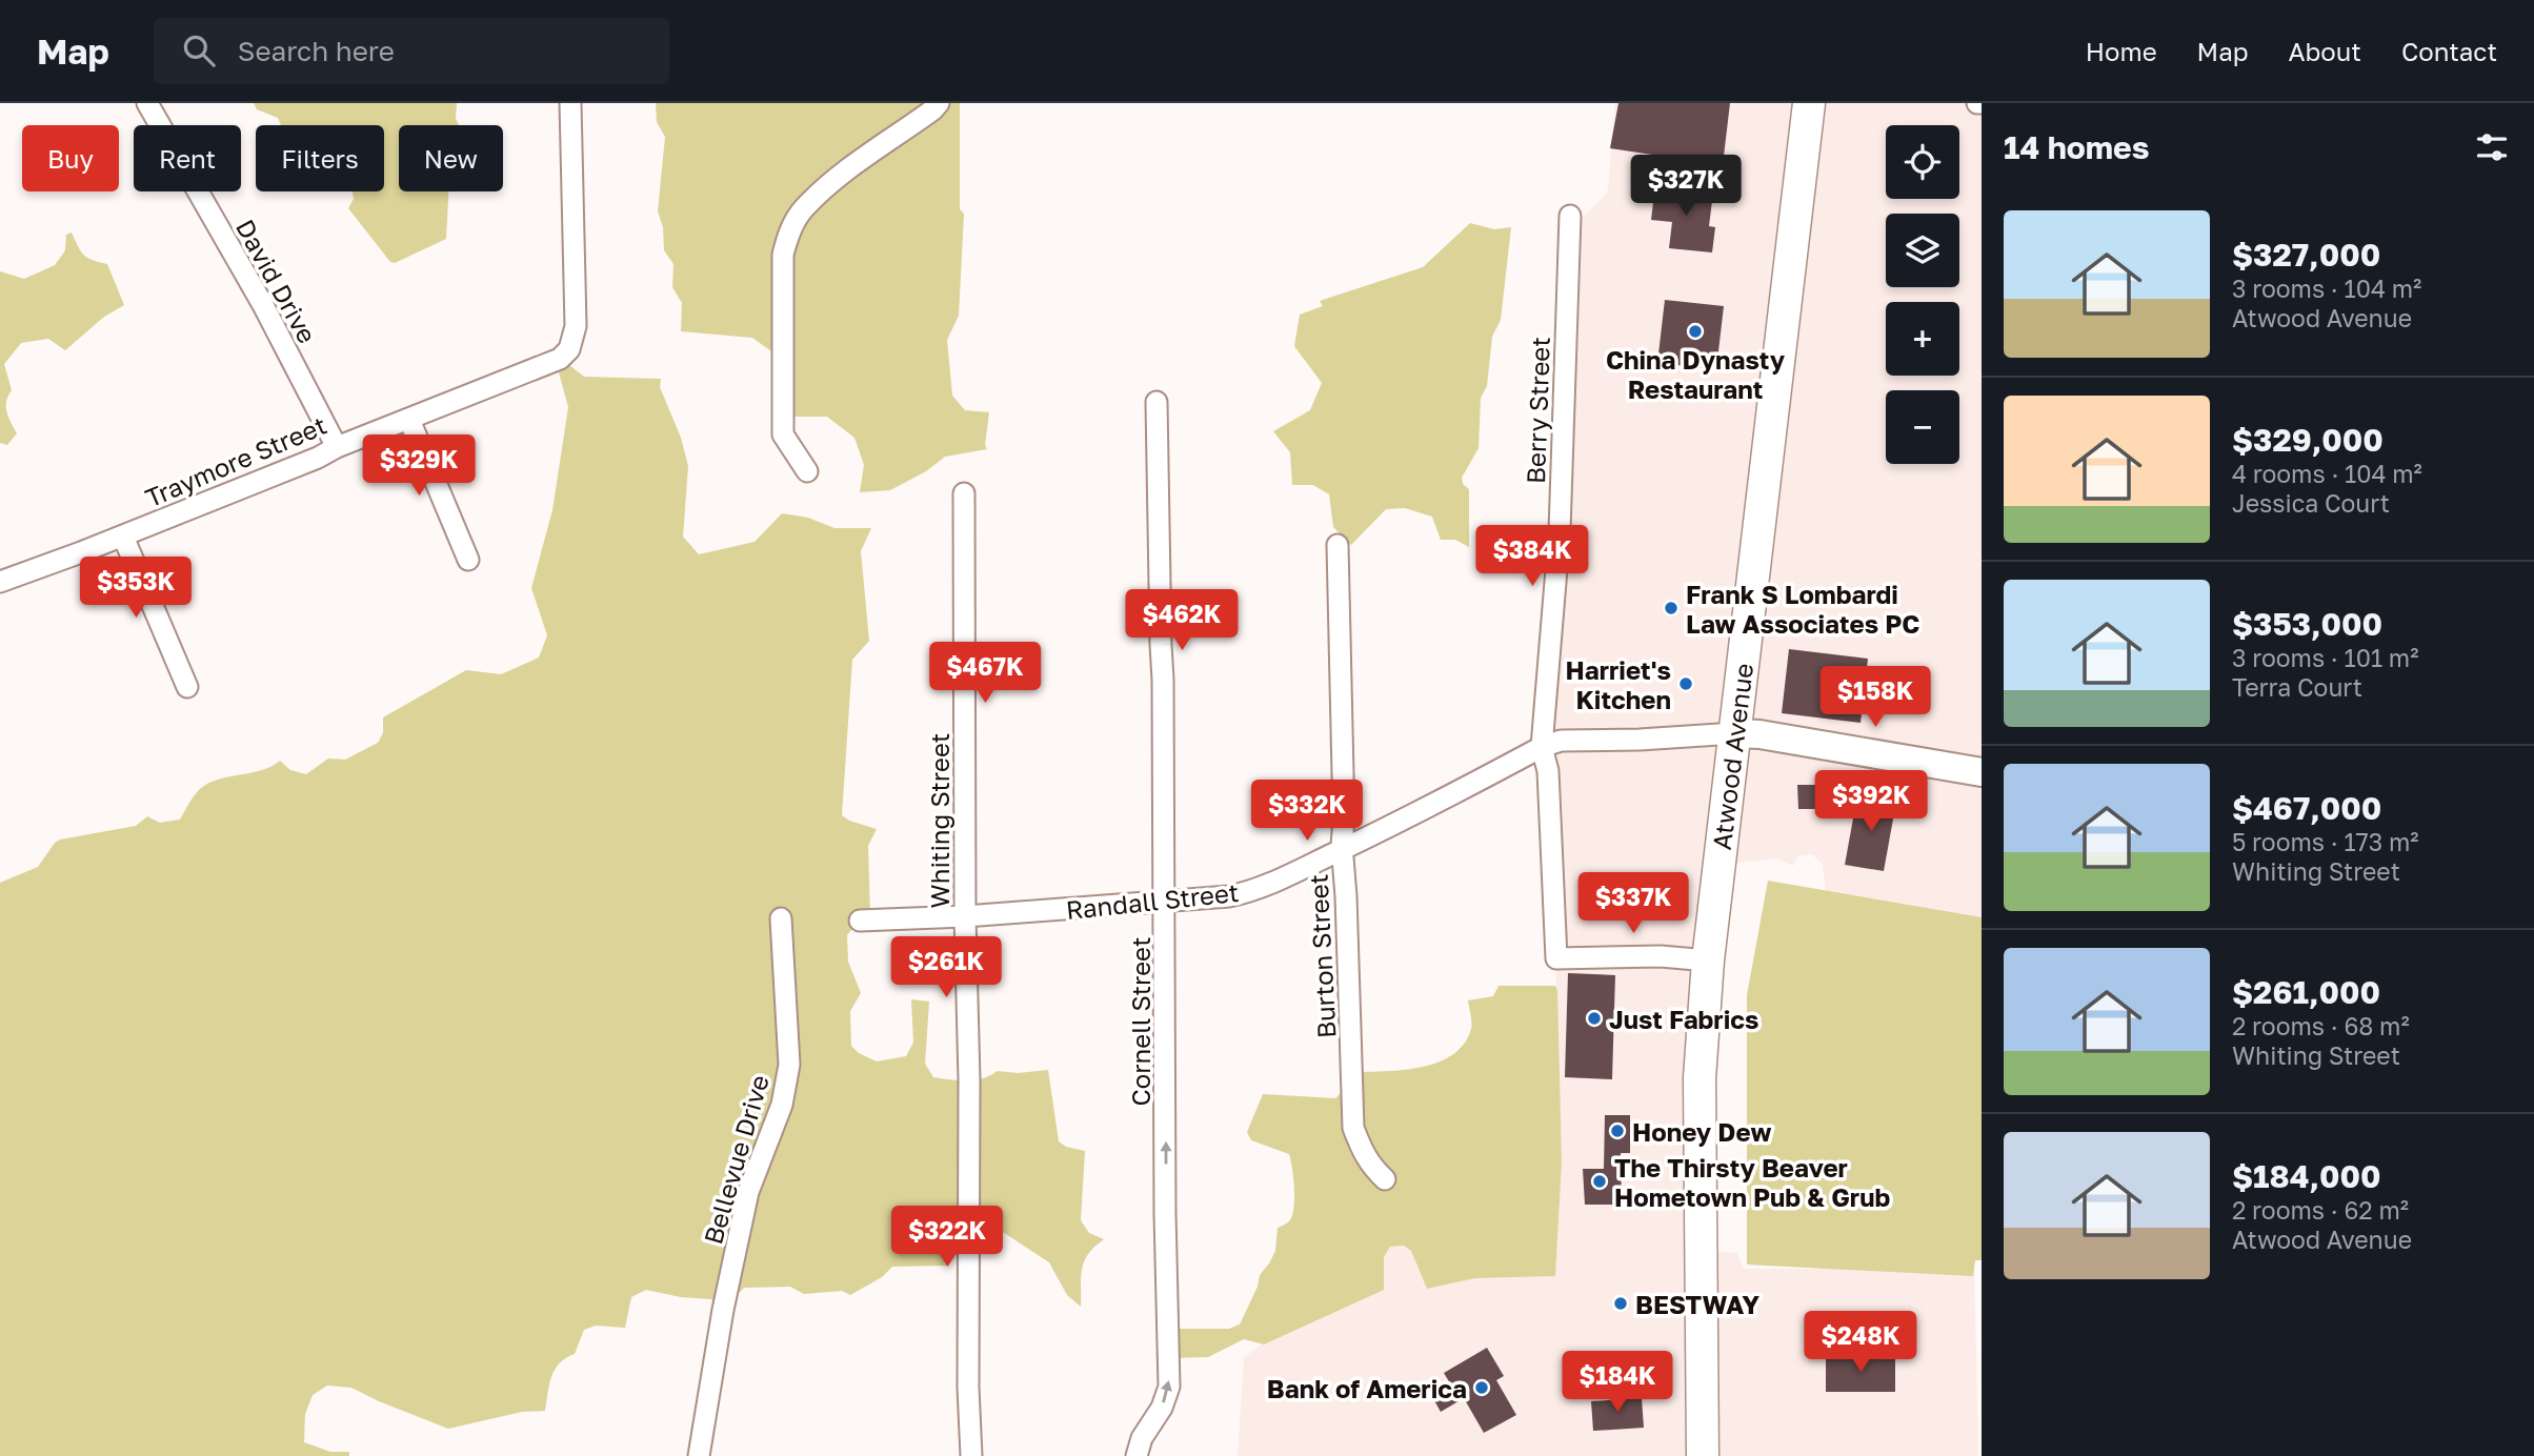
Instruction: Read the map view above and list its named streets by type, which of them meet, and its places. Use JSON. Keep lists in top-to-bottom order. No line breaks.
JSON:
{"streets":{"main road":["Atwood Avenue"],"street":["David Drive","Berry Street","Traymore Street","Whiting Street","Randall Street","Burton Street","Cornell Street","Bellevue Drive"]},"crossings":[["David Drive","Traymore Street"],["Berry Street","Atwood Avenue"],["Berry Street","Randall Street"],["Atwood Avenue","Randall Street"],["Whiting Street","Randall Street"],["Randall Street","Burton Street"],["Randall Street","Cornell Street"]],"one_way":["Cornell Street"],"places":["China Dynasty Restaurant","Frank S Lombardi Law Associates PC","Harriet's Kitchen","Just Fabrics","Honey Dew","The Thirsty Beaver Hometown Pub & Grub","BESTWAY","Bank of America"],"page":{"header":"Map","search":"Search here","nav":["Home","Map","About","Contact"],"heading":"14 homes","map_buttons":["+","−"],"chip":["Buy","Rent","Filters","New"],"price":["$327K","$329K","$384K","$353K","$462K","$467K","$158K","$392K","$332K","$337K","$261K","$322K","$248K","$184K"],"list":[{"name":"$327,000","note":"3 rooms · 104 m² · Atwood Avenue"},{"name":"$329,000","note":"4 rooms · 104 m² · Jessica Court"},{"name":"$353,000","note":"3 rooms · 101 m² · Terra Court"},{"name":"$467,000","note":"5 rooms · 173 m² · Whiting Street"},{"name":"$261,000","note":"2 rooms · 68 m² · Whiting Street"},{"name":"$184,000","note":"2 rooms · 62 m² · Atwood Avenue"}]}}
